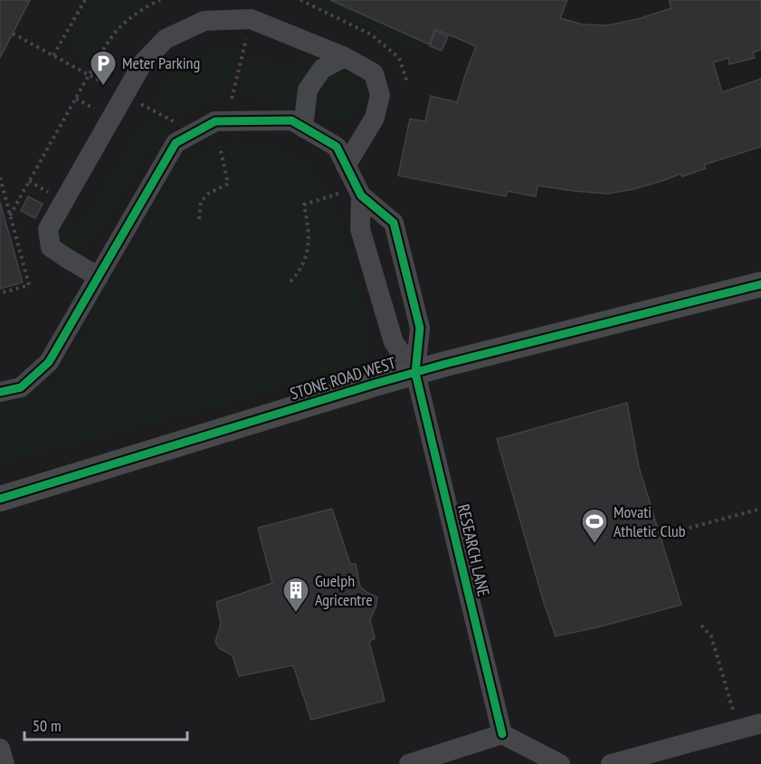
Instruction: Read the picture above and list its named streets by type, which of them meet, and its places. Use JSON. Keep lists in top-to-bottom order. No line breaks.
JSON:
{"streets":{"main road":["STONE ROAD WEST"],"street":["RESEARCH LANE"]},"crossings":[["STONE ROAD WEST","RESEARCH LANE"]],"places":{"parking":["Meter Parking"],"sports":["Movati Athletic Club"],"building":["Guelph Agricentre"]},"scale_bar":"50 m"}
